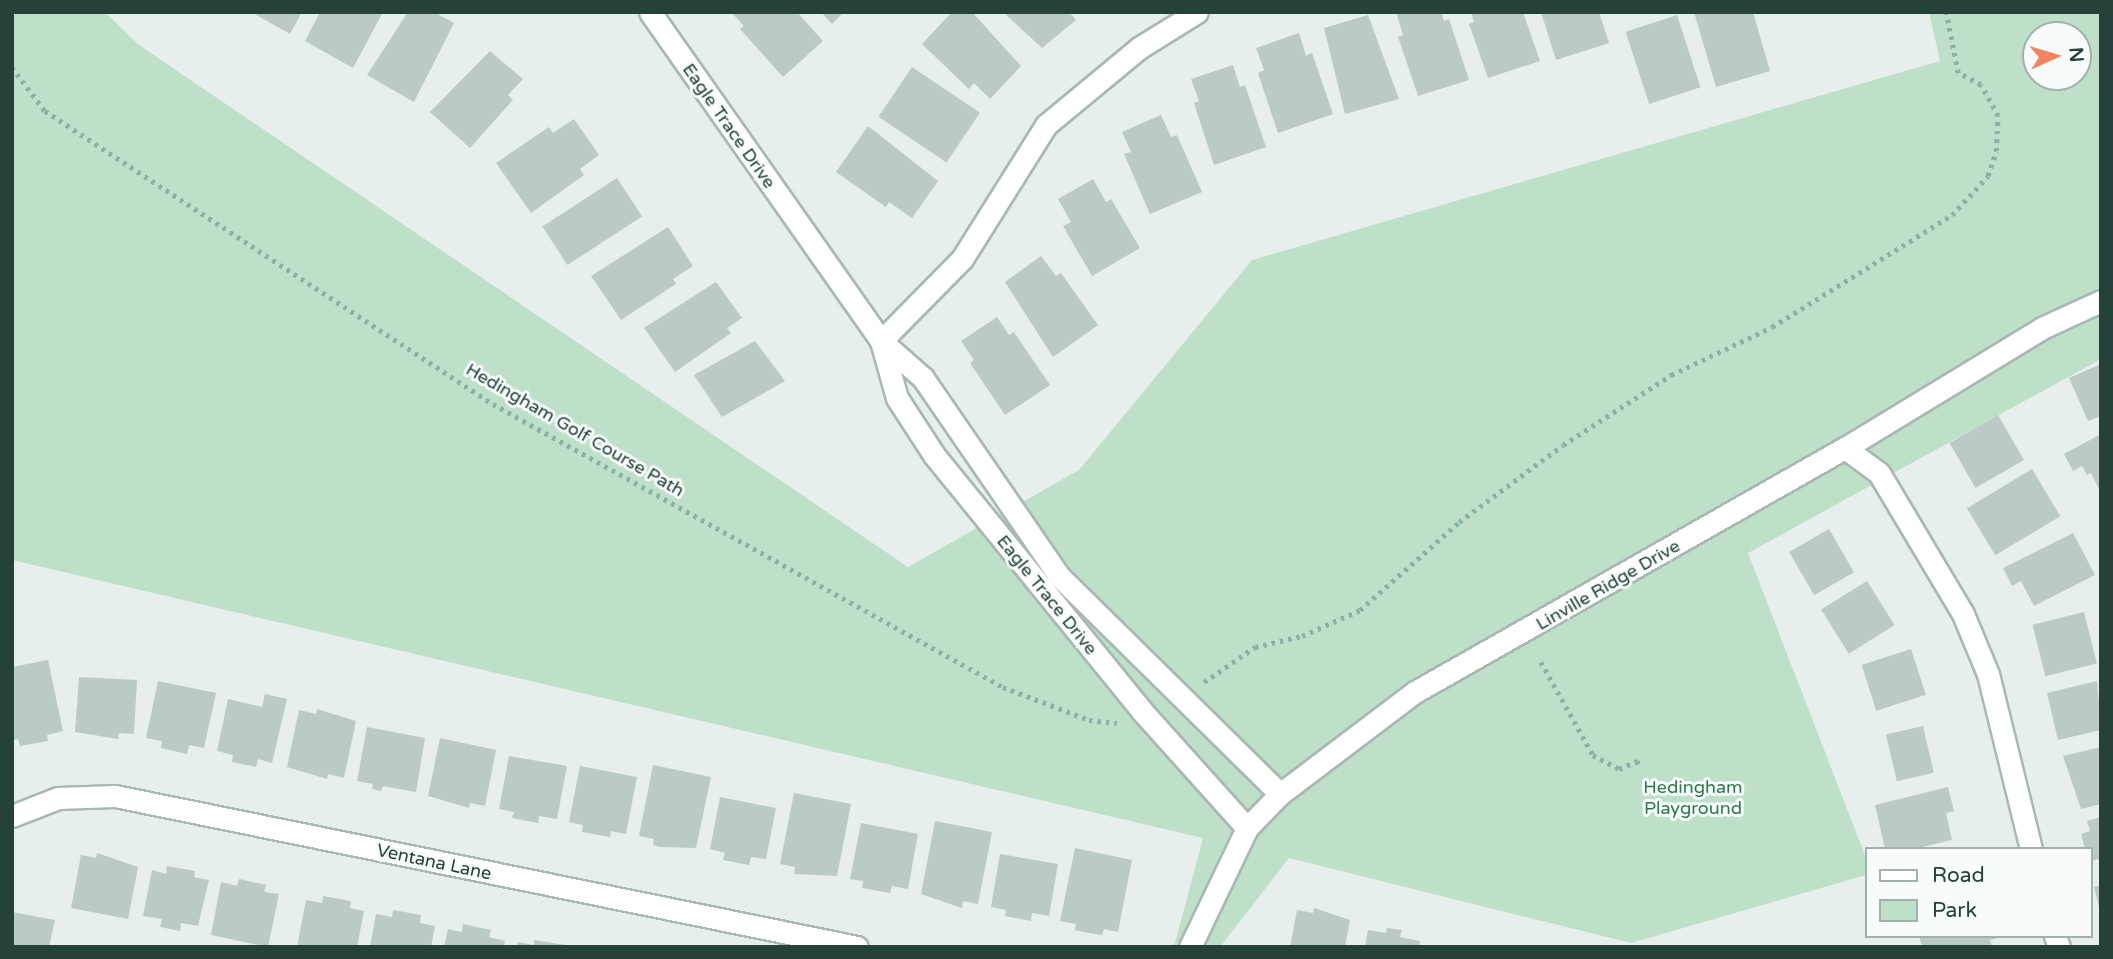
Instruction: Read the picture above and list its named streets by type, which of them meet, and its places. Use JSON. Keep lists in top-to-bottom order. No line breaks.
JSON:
{"streets":{"street":["Eagle Trace Drive","Linville Ridge Drive","Ventana Lane"],"path":["Hedingham Golf Course Path"]},"crossings":[["Eagle Trace Drive","Linville Ridge Drive"]],"parks":["Hedingham Playground"],"legend":["Road","Park"],"north":"right"}
